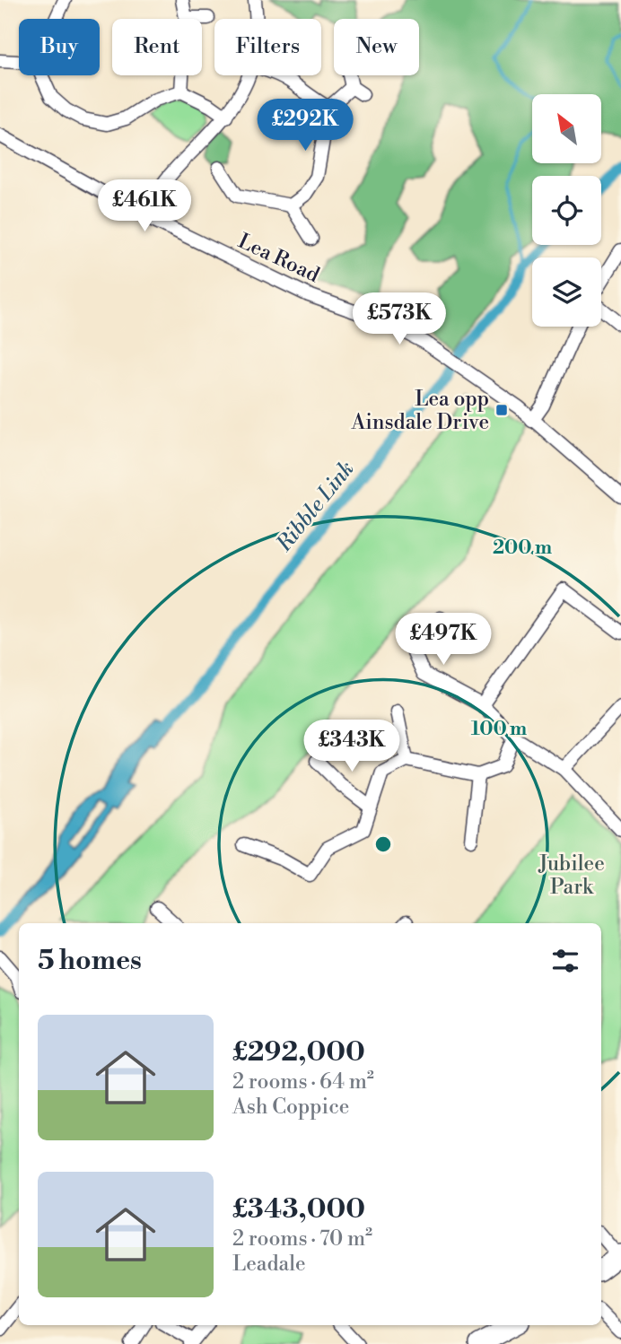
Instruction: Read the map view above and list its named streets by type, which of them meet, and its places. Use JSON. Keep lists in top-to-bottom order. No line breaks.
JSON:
{"streets":{"street":["Lea Road"]},"water":["Ribble Link"],"parks":["Jubilee Park"],"places":{"transit":["Lea opp Ainsdale Drive"]},"north":"top left","page":{"chip":["Buy","Rent","Filters","New"],"price":["£292K","£461K","£573K","£497K","£343K"],"heading":"5 homes","list":[{"name":"£292,000","note":"2 rooms · 64 m² · Ash Coppice"},{"name":"£343,000","note":"2 rooms · 70 m² · Leadale"}]},"rings":["200 m","100 m"]}
